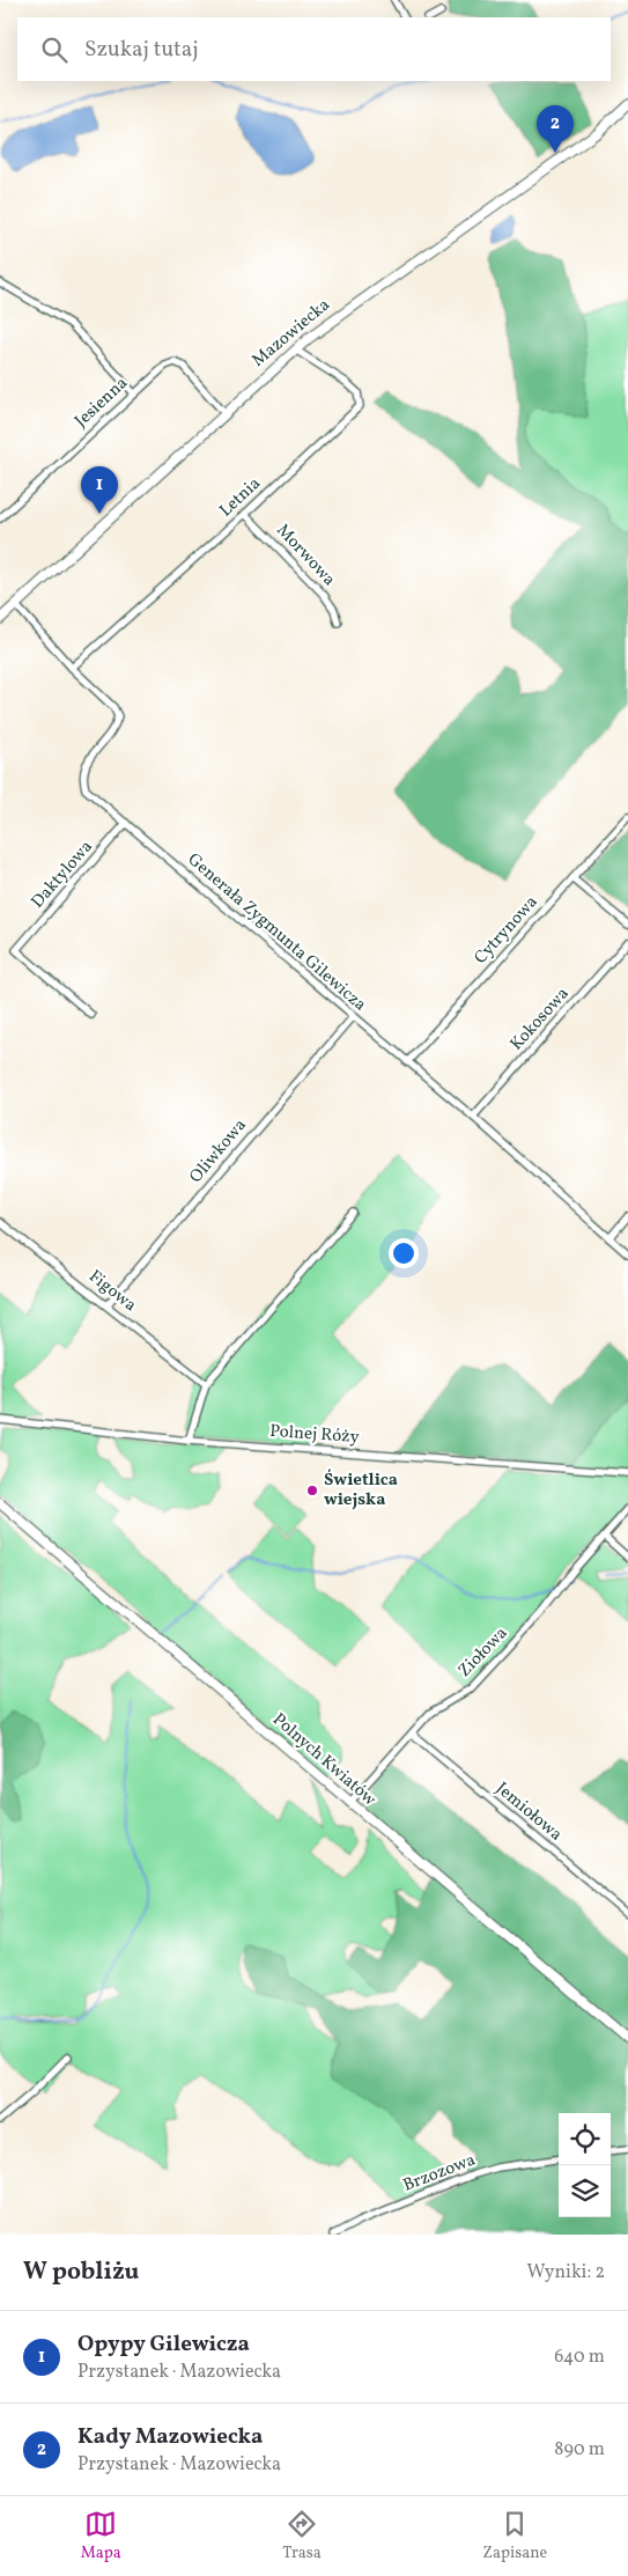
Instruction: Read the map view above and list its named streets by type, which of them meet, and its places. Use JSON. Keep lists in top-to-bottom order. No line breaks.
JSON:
{"streets":{"street":["Mazowiecka","Jesienna","Letnia","Morwowa","Daktylowa","Cytrynowa","Generała Zygmunta Gilewicza","Kokosowa","Oliwkowa","Figowa","Polnej Róży","Ziołowa","Polnych Kwiatów","Jemiołowa","Brzozowa"]},"crossings":[["Mazowiecka","Jesienna"],["Mazowiecka","Letnia"],["Mazowiecka","Generała Zygmunta Gilewicza"],["Letnia","Morwowa"],["Letnia","Generała Zygmunta Gilewicza"],["Daktylowa","Generała Zygmunta Gilewicza"],["Cytrynowa","Generała Zygmunta Gilewicza"],["Generała Zygmunta Gilewicza","Kokosowa"],["Generała Zygmunta Gilewicza","Oliwkowa"],["Oliwkowa","Figowa"],["Ziołowa","Polnych Kwiatów"],["Ziołowa","Jemiołowa"]],"places":["Świetlica wiejska"],"page":{"search":"Szukaj tutaj","pins":["2","1"],"heading":["W pobliżu","Wyniki: 2"],"list":[{"mark":"1","name":"Opypy Gilewicza","note":"Przystanek · Mazowiecka","value":"640 m"},{"mark":"2","name":"Kady Mazowiecka","note":"Przystanek · Mazowiecka","value":"890 m"}],"nav":["Mapa","Trasa","Zapisane"]}}
